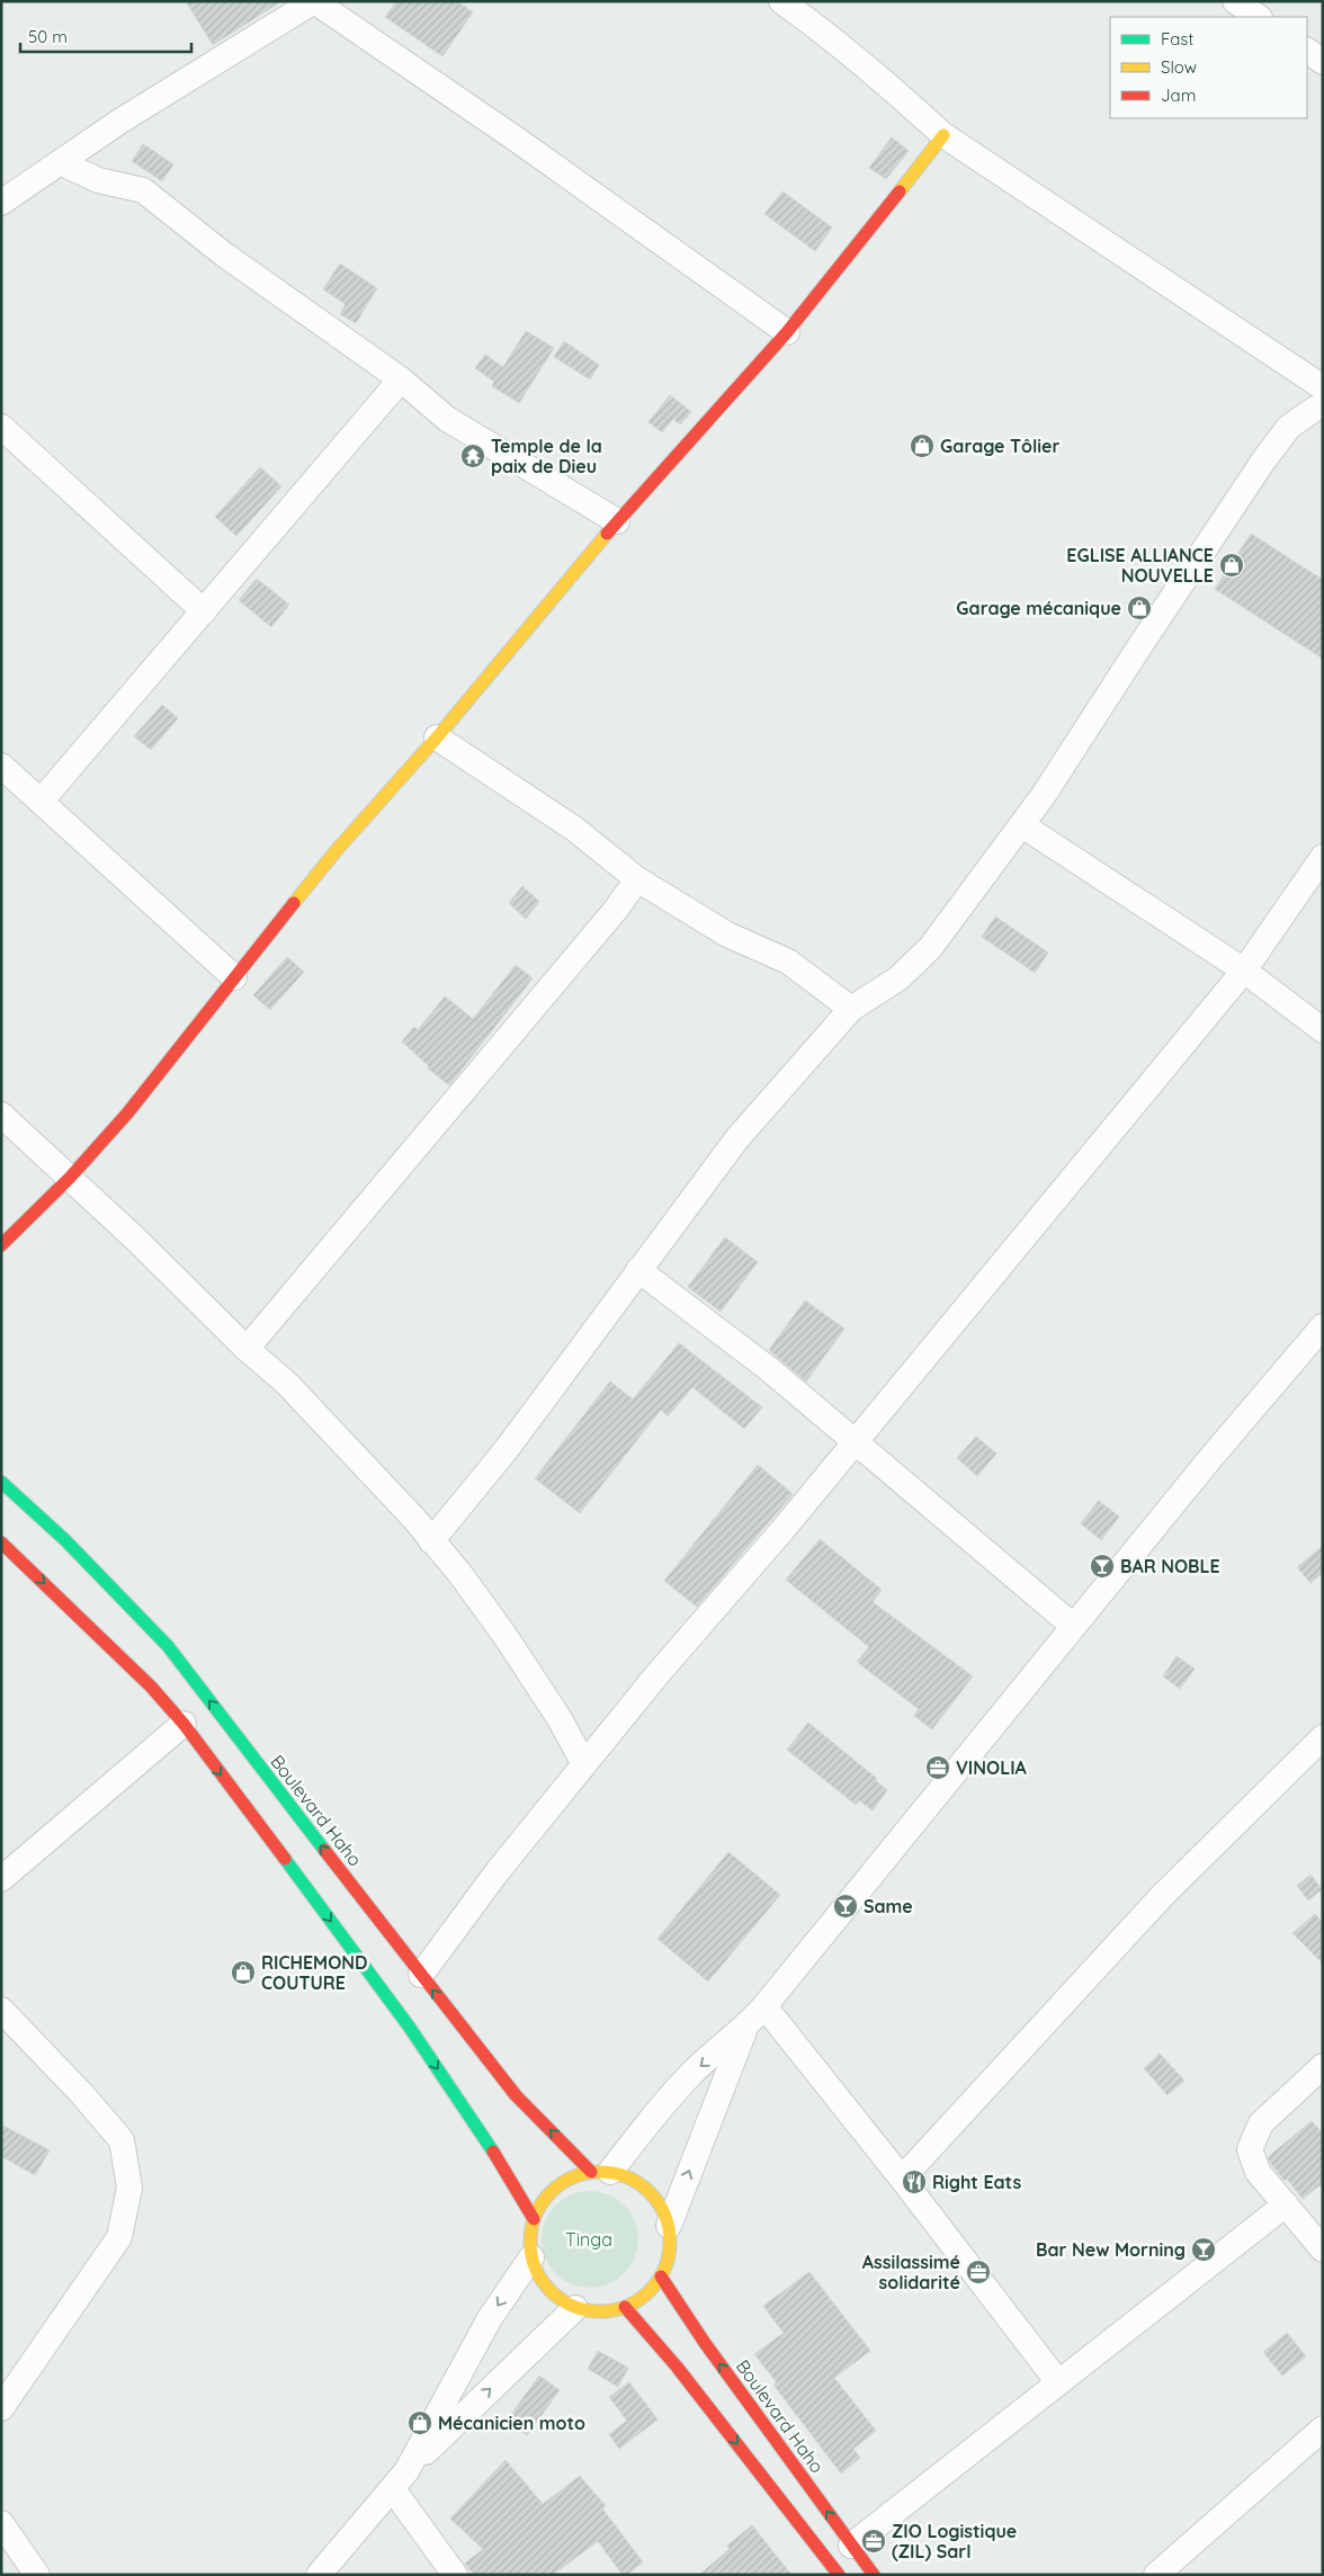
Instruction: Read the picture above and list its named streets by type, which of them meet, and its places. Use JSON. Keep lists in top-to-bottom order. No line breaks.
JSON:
{"streets":{"main road":["Boulevard Haho"]},"parks":["Tinga"],"places":{"shop":["Garage Tôlier","EGLISE ALLIANCE NOUVELLE","Garage mécanique","RICHEMOND COUTURE","Mécanicien moto"],"temple":["Temple de la paix de Dieu"],"bar":["BAR NOBLE","Same","Bar New Morning"],"office":["VINOLIA","Assilassimé solidarité","ZIO Logistique (ZIL) Sarl"],"restaurant":["Right Eats"]},"legend":["Fast","Slow","Jam"],"scale_bar":"50 m"}
